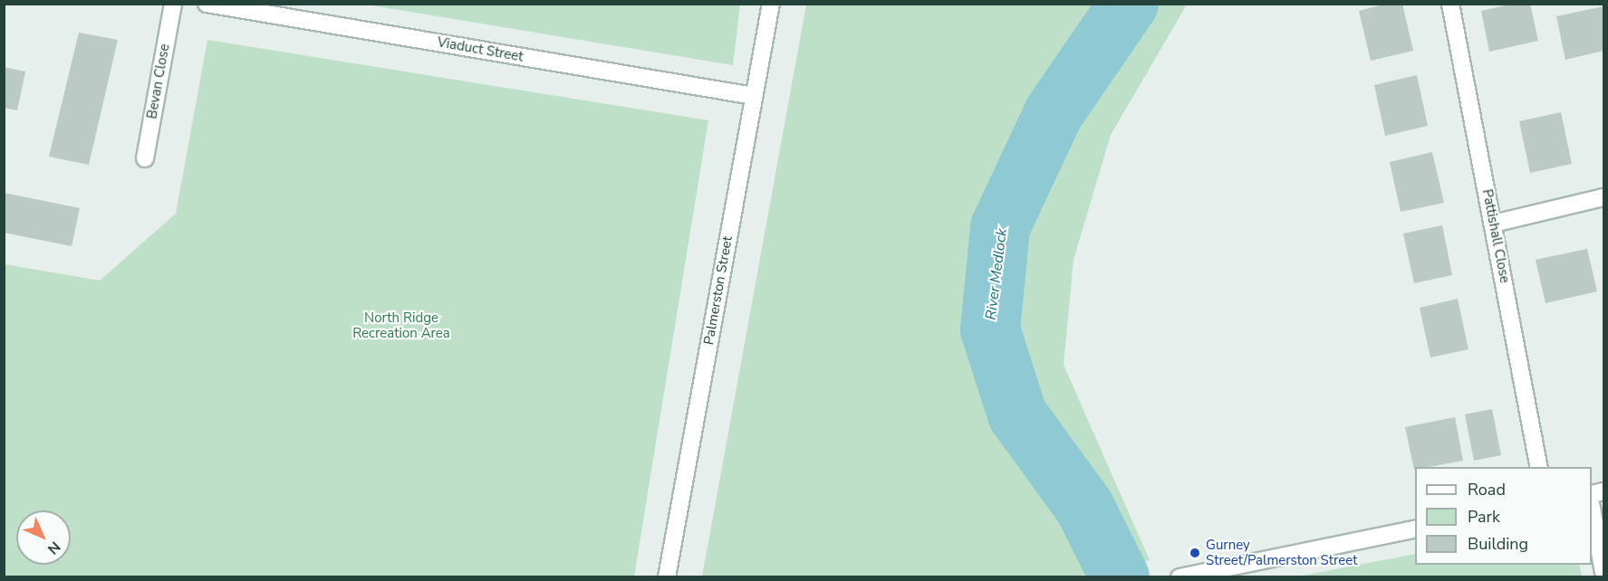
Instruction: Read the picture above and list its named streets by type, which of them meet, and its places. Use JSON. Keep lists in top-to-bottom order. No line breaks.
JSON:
{"streets":{"street":["Viaduct Street","Bevan Close","Pattishall Close","Palmerston Street"]},"crossings":[["Viaduct Street","Palmerston Street"]],"water":["River Medlock"],"parks":["North Ridge Recreation Area"],"places":["Gurney Street/Palmerston Street"],"legend":["Road","Park","Building"],"north":"bottom right"}
